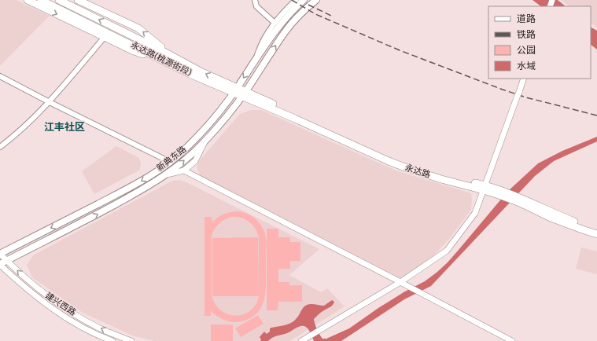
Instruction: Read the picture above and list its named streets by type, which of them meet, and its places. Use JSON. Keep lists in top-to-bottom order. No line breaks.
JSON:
{"streets":{"main road":["永达路(桃源街段)","新典东路","永达路"],"street":["建兴西路"]},"crossings":[["永达路(桃源街段)","新典东路"],["永达路(桃源街段)","永达路"],["新典东路","永达路"],["新典东路","建兴西路"]],"districts":["江丰社区"],"legend":["道路","铁路","公园","水域"]}
